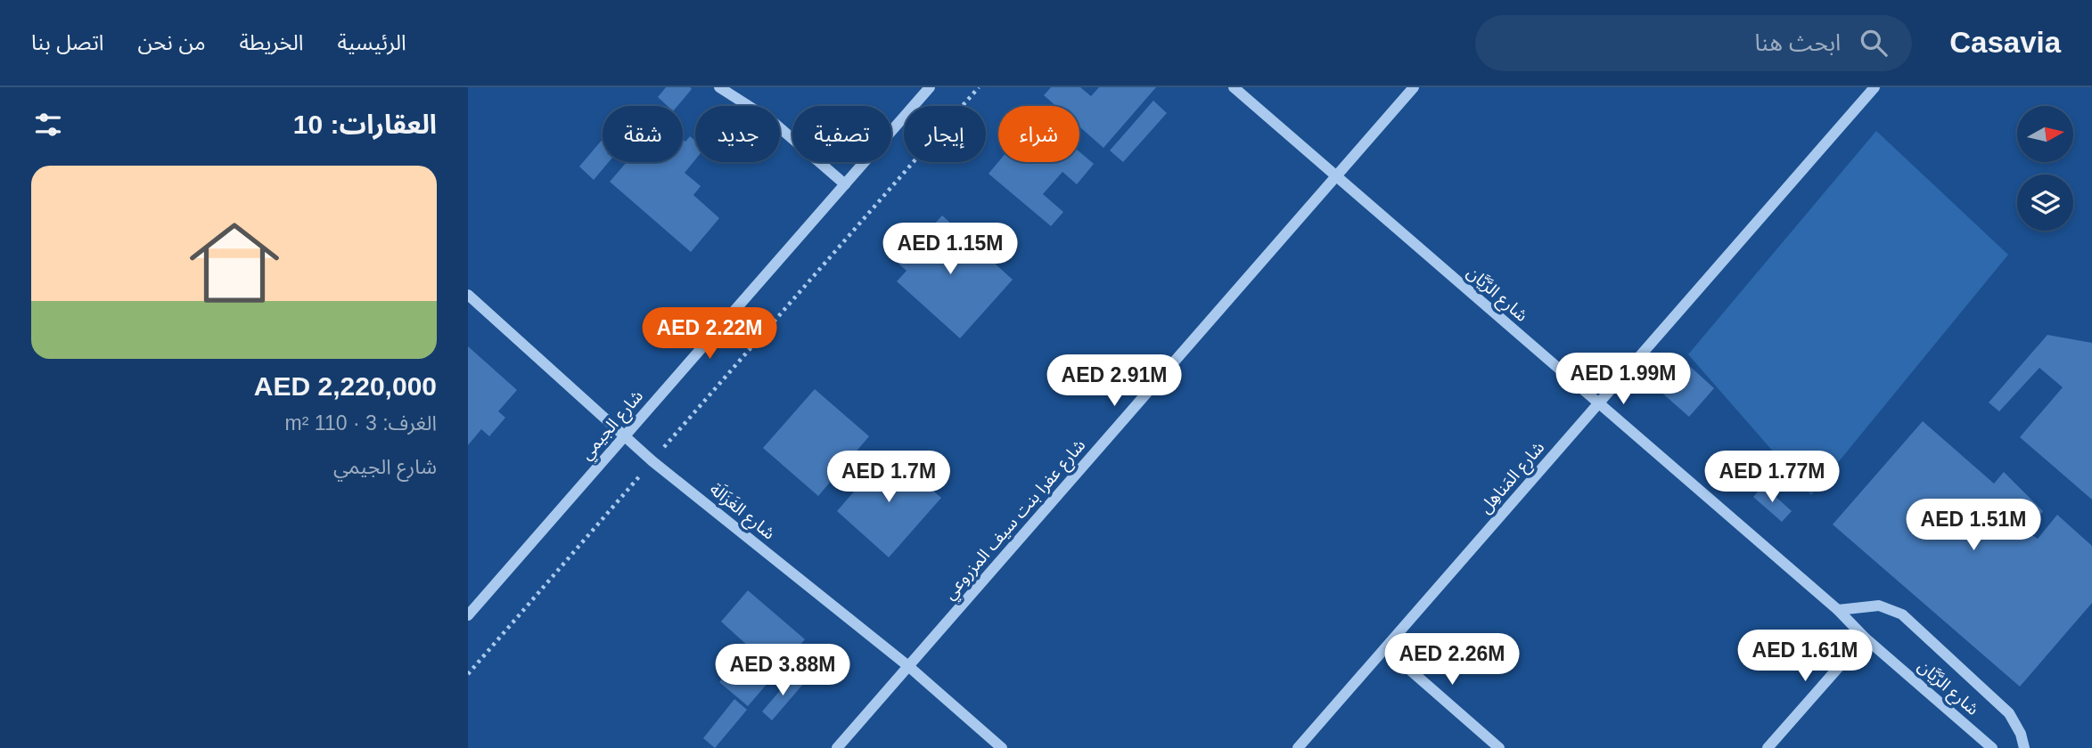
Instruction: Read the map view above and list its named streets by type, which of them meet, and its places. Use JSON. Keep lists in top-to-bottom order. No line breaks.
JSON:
{"streets":{"street":["شارع الرَّيَّان","شارع الجيمي","شارع المَناهِل","شارع الغَزَالَة","شارع عفرا بنت سيف المزروعي"]},"crossings":[["شارع الرَّيَّان","شارع المَناهِل"],["شارع الرَّيَّان","شارع عفرا بنت سيف المزروعي"],["شارع الجيمي","شارع الغَزَالَة"],["شارع الغَزَالَة","شارع عفرا بنت سيف المزروعي"]],"north":"right","page":{"header":"Casavia","search":"ابحث هنا","nav":["الرئيسية","الخريطة","من نحن","اتصل بنا"],"heading":"العقارات: 10","chip":["شراء","إيجار","تصفية","جديد","شقة"],"list":[{"name":"AED 2,220,000","note":"الغرف: 3 · 110 m² · شارع الجيمي"}],"price":["AED 1.15M","AED 2.22M","AED 1.99M","AED 2.91M","AED 1.7M","AED 1.77M","AED 1.51M","AED 1.61M","AED 2.26M","AED 3.88M"]}}
